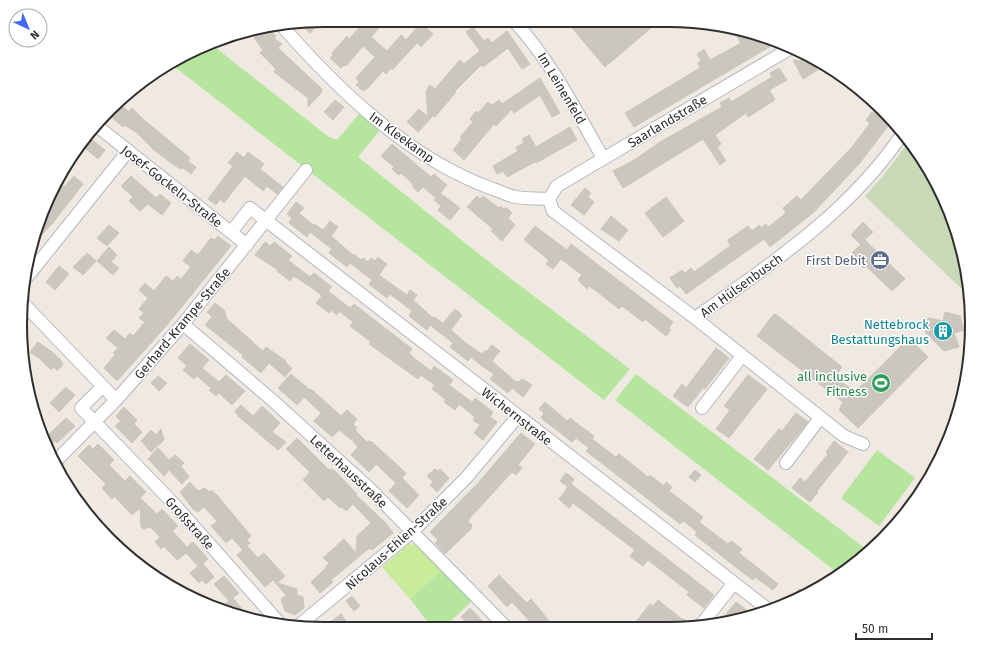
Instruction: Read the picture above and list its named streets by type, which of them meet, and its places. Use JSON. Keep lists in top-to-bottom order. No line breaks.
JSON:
{"streets":{"street":["Im Leinenfeld","Saarlandstraße","Im Kleekamp","Josef-Gockeln-Straße","Am Hülsenbusch","Gerhard-Krampe-Straße","Wichernstraße","Letterhausstraße","Großstraße","Nicolaus-Ehlen-Straße"]},"crossings":[["Im Leinenfeld","Saarlandstraße"],["Saarlandstraße","Im Kleekamp"],["Saarlandstraße","Am Hülsenbusch"],["Im Kleekamp","Am Hülsenbusch"],["Josef-Gockeln-Straße","Gerhard-Krampe-Straße"],["Gerhard-Krampe-Straße","Wichernstraße"],["Gerhard-Krampe-Straße","Letterhausstraße"],["Gerhard-Krampe-Straße","Großstraße"],["Wichernstraße","Nicolaus-Ehlen-Straße"],["Letterhausstraße","Nicolaus-Ehlen-Straße"]],"places":{"office":["First Debit"],"building":["Nettebrock Bestattungshaus"],"sports":["all inclusive Fitness"]},"scale_bar":"50 m","north":"bottom right"}
